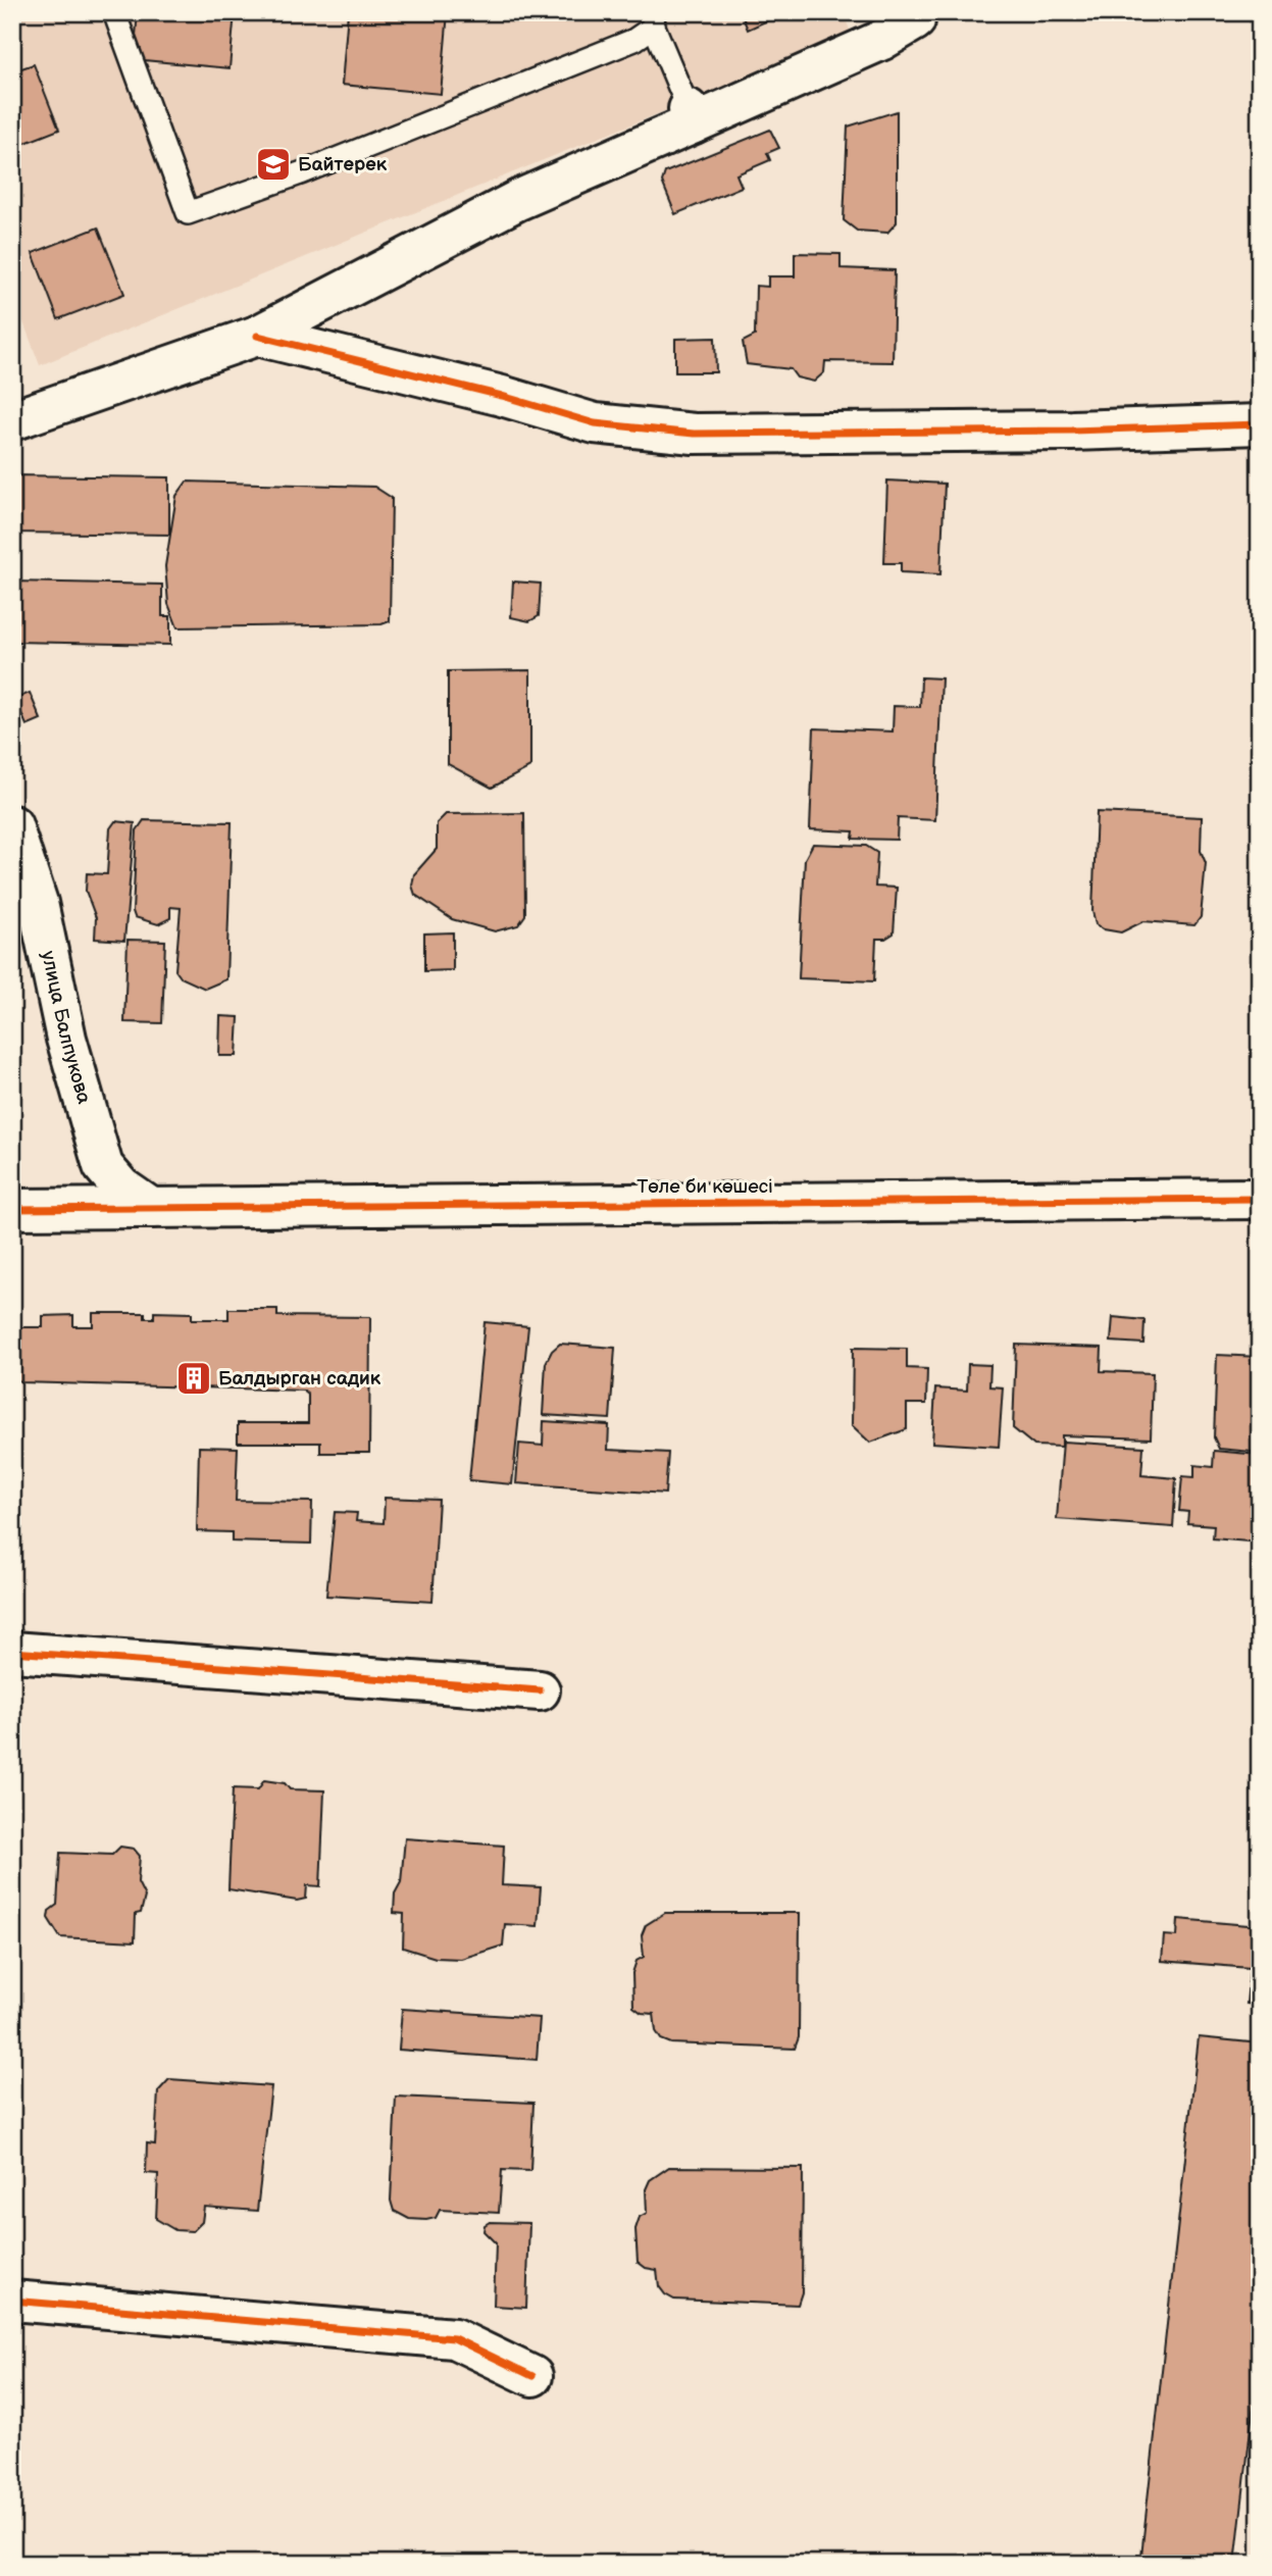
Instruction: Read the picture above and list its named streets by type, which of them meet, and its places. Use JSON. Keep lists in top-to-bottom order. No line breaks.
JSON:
{"streets":{"street":["улица Балпукова","Төле би көшесі"]},"crossings":[["улица Балпукова","Төле би көшесі"]],"places":{"school or university":["Байтерек"],"building":["Балдырган садик"]}}
